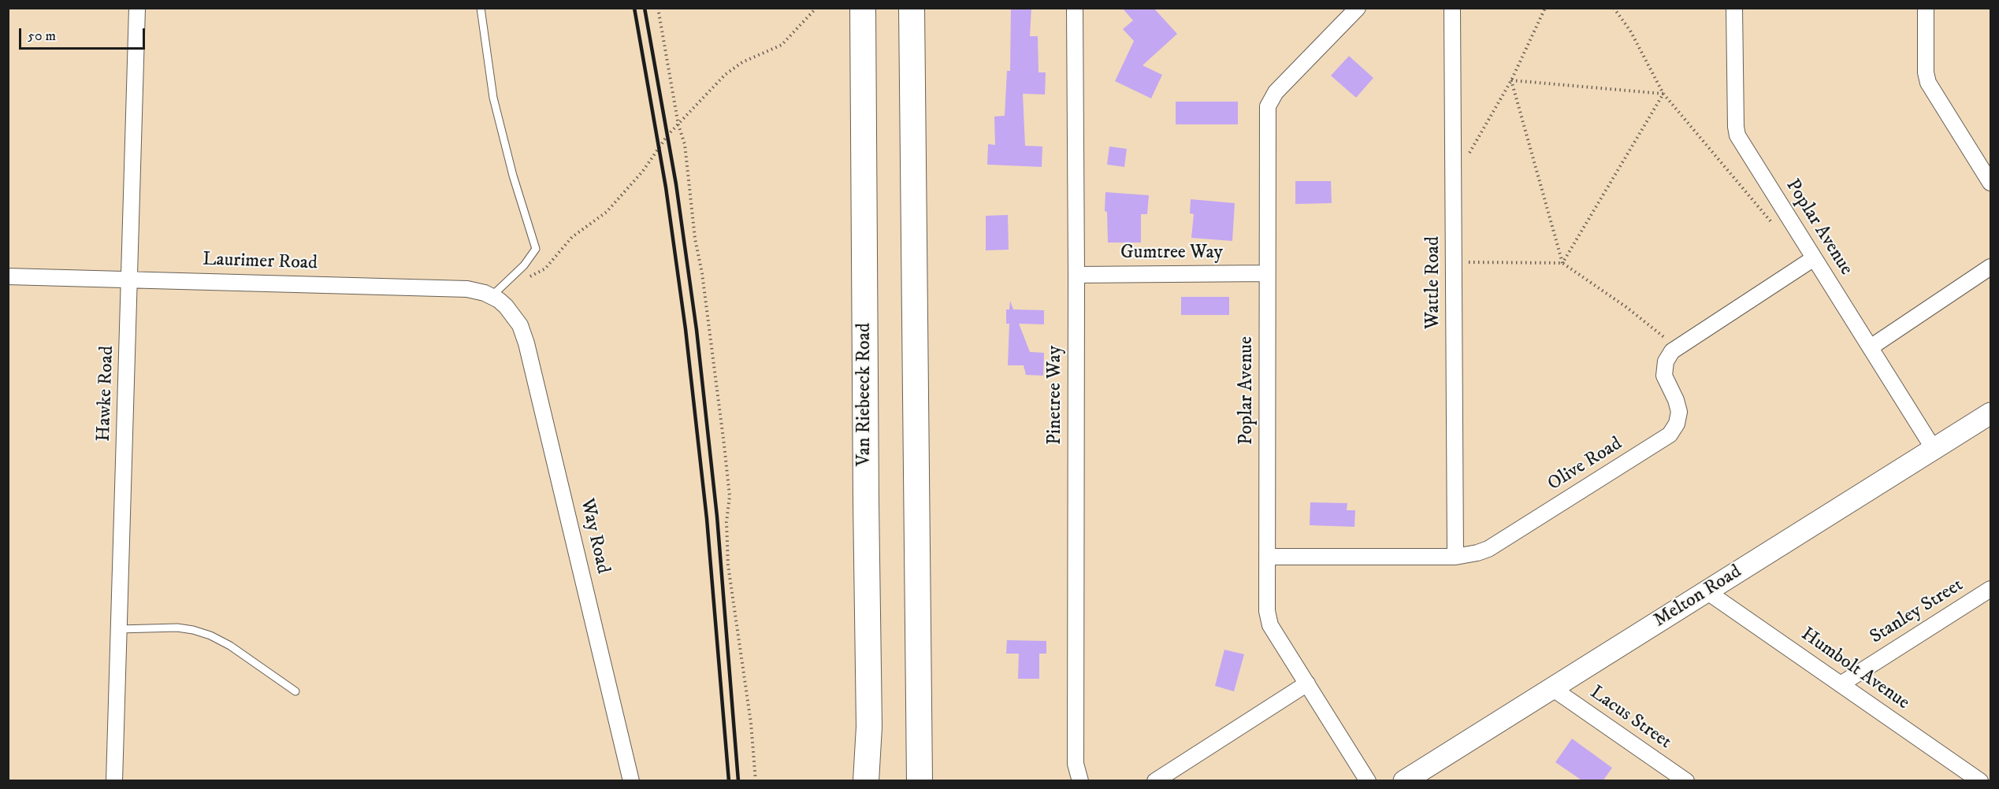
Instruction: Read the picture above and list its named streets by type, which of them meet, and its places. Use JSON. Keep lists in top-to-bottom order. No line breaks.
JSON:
{"streets":{"main road":["Van Riebeeck Road"],"street":["Poplar Avenue","Gumtree Way","Laurimer Road","Wattle Road","Hawke Road","Pinetree Way","Olive Road","Way Road","Melton Road","Stanley Street","Humbolt Avenue","Lacus Street"]},"crossings":[["Poplar Avenue","Gumtree Way"],["Poplar Avenue","Olive Road"],["Poplar Avenue","Melton Road"],["Gumtree Way","Pinetree Way"],["Laurimer Road","Hawke Road"],["Laurimer Road","Way Road"],["Wattle Road","Olive Road"],["Melton Road","Humbolt Avenue"],["Melton Road","Lacus Street"],["Stanley Street","Humbolt Avenue"]],"scale_bar":"50 m"}
